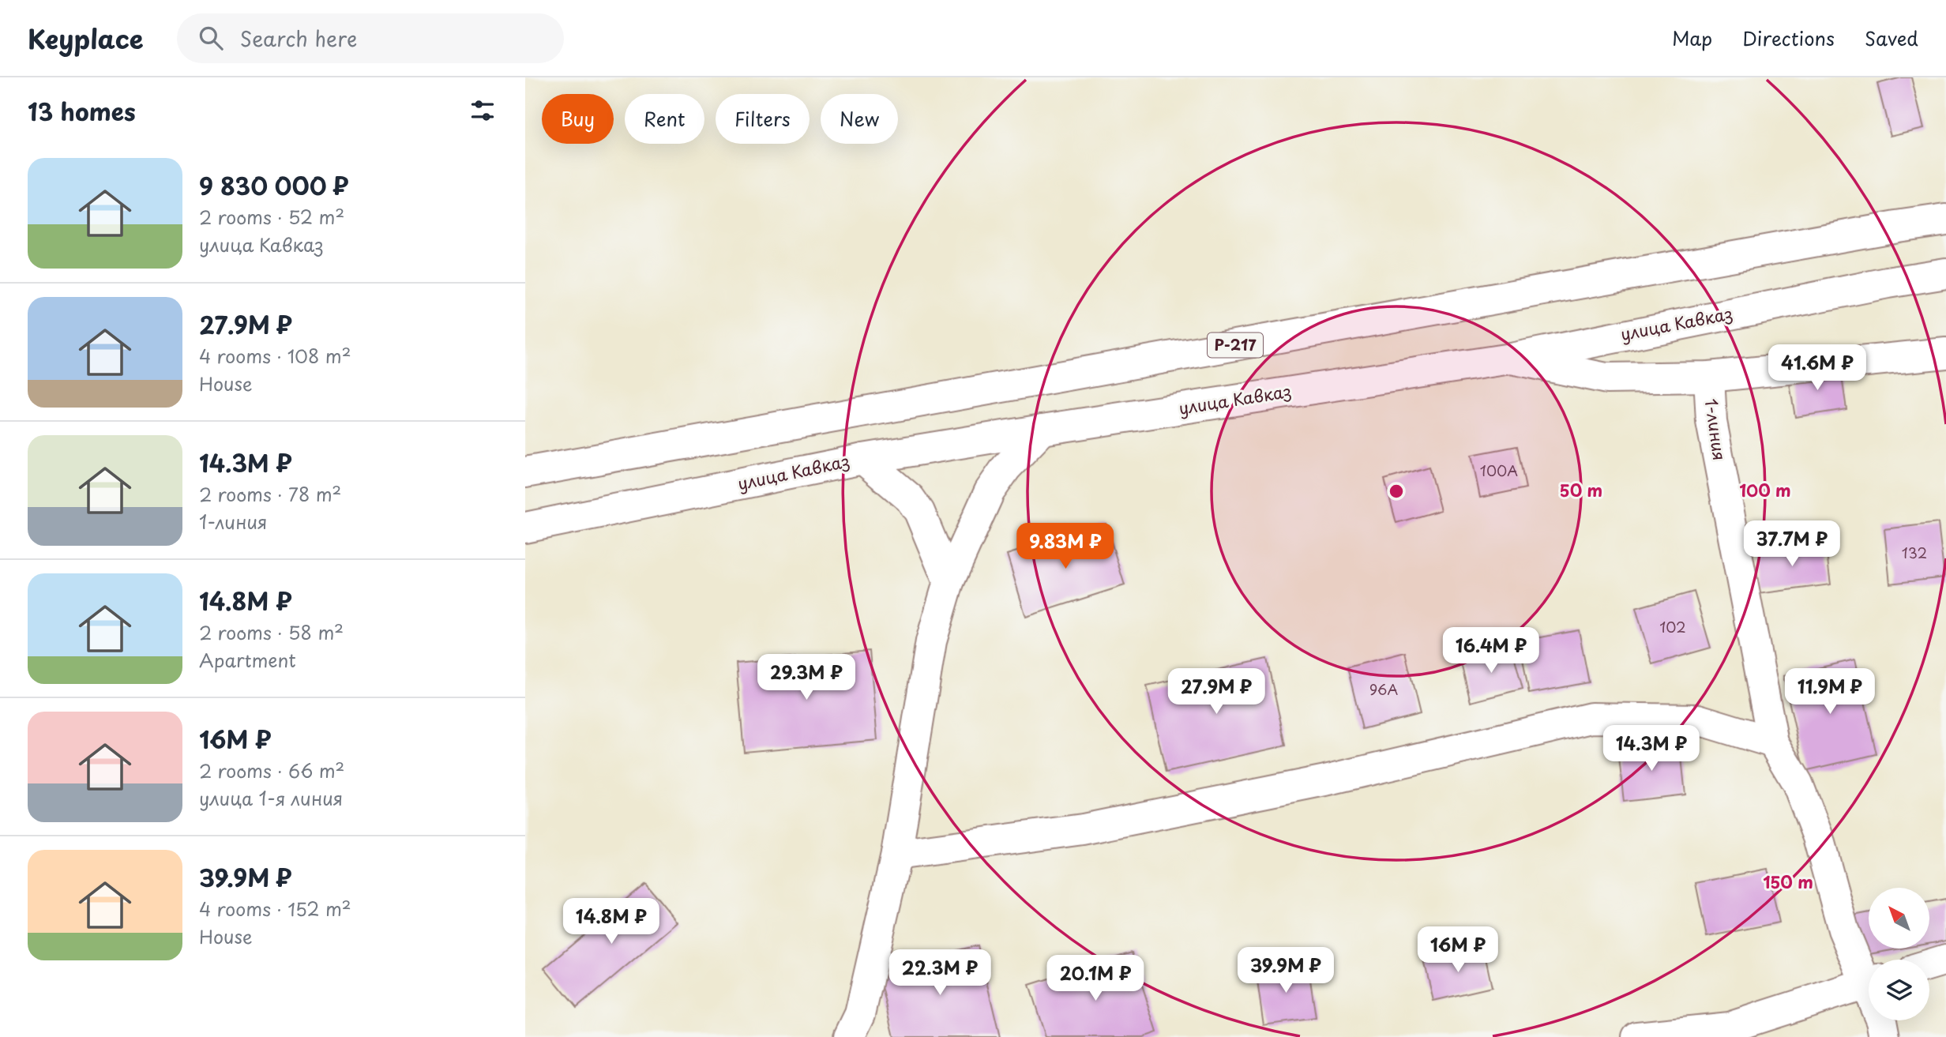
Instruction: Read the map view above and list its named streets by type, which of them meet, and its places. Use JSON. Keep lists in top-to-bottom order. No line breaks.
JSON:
{"streets":{"main road":["улица Кавказ","Р-217","1-линия"]},"house_numbers":["100А","132","102","96А"],"north":"top left","page":{"header":"Keyplace","search":"Search here","nav":["Map","Directions","Saved"],"heading":"13 homes","chip":["Buy","Rent","Filters","New"],"list":[{"name":"9 830 000 ₽","note":"2 rooms · 52 m² · улица Кавказ"},{"name":"27.9M ₽","note":"4 rooms · 108 m² · House"},{"name":"14.3M ₽","note":"2 rooms · 78 m² · 1-линия"},{"name":"14.8M ₽","note":"2 rooms · 58 m² · Apartment"},{"name":"16M ₽","note":"2 rooms · 66 m² · улица 1-я линия"},{"name":"39.9M ₽","note":"4 rooms · 152 m² · House"}],"price":["41.6M ₽","37.7M ₽","9.83M ₽","16.4M ₽","29.3M ₽","27.9M ₽","11.9M ₽","14.3M ₽","14.8M ₽","16M ₽","39.9M ₽","22.3M ₽","20.1M ₽"]},"rings":["50 m","100 m","150 m"]}
